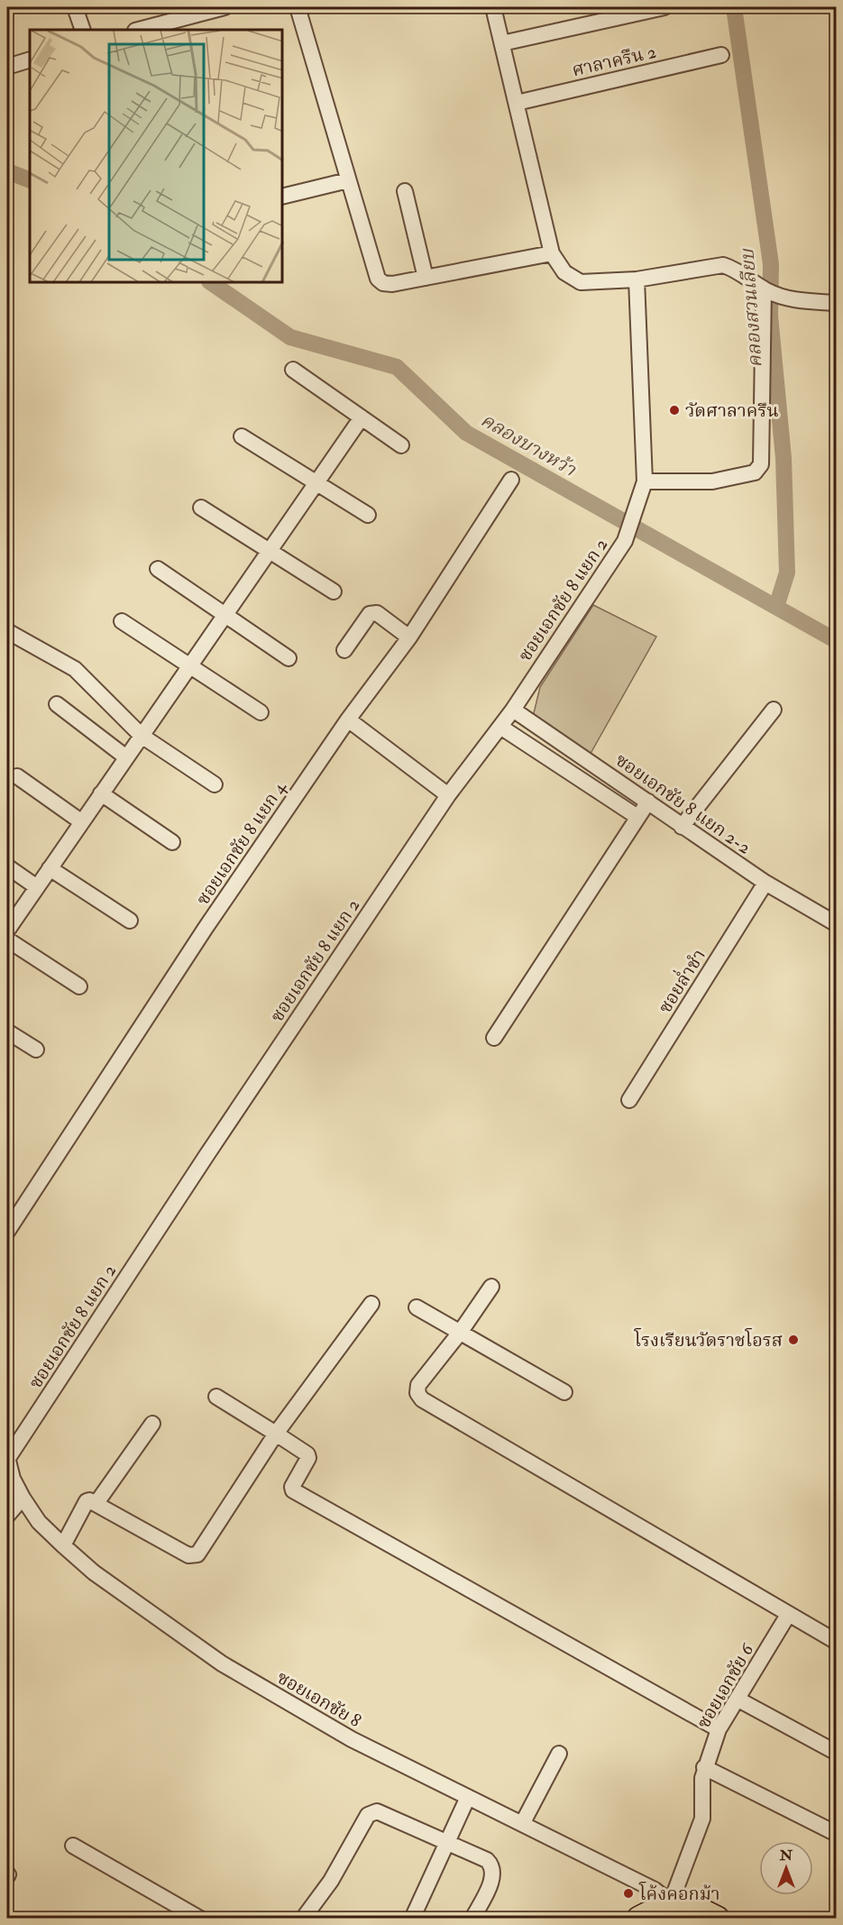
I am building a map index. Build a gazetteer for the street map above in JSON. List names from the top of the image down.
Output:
{
  "streets": {
    "street": [
      "ศาลาครืน 2",
      "ซอยเอกชัย 8 แยก 2",
      "ซอยเอกชัย 8 แยก 2-2",
      "ซอยเอกชัย 8 แยก 4",
      "ซอยล่ำชำ",
      "ซอยเอกชัย 6",
      "ซอยเอกชัย 8"
    ]
  },
  "crossings": [
    ["ซอยเอกชัย 8 แยก 2", "ซอยเอกชัย 8 แยก 2-2"],
    ["ซอยเอกชัย 8 แยก 2", "ซอยเอกชัย 8"],
    ["ซอยเอกชัย 8 แยก 2-2", "ซอยล่ำชำ"],
    ["ซอยเอกชัย 6", "ซอยเอกชัย 8"]
  ],
  "water": ["คลองสวนเลียบ", "คลองบางหว้า"],
  "places": ["วัดศาลาครืน", "โรงเรียนวัดราชโอรส", "โค้งคอกม้า"],
  "north": "top"
}
